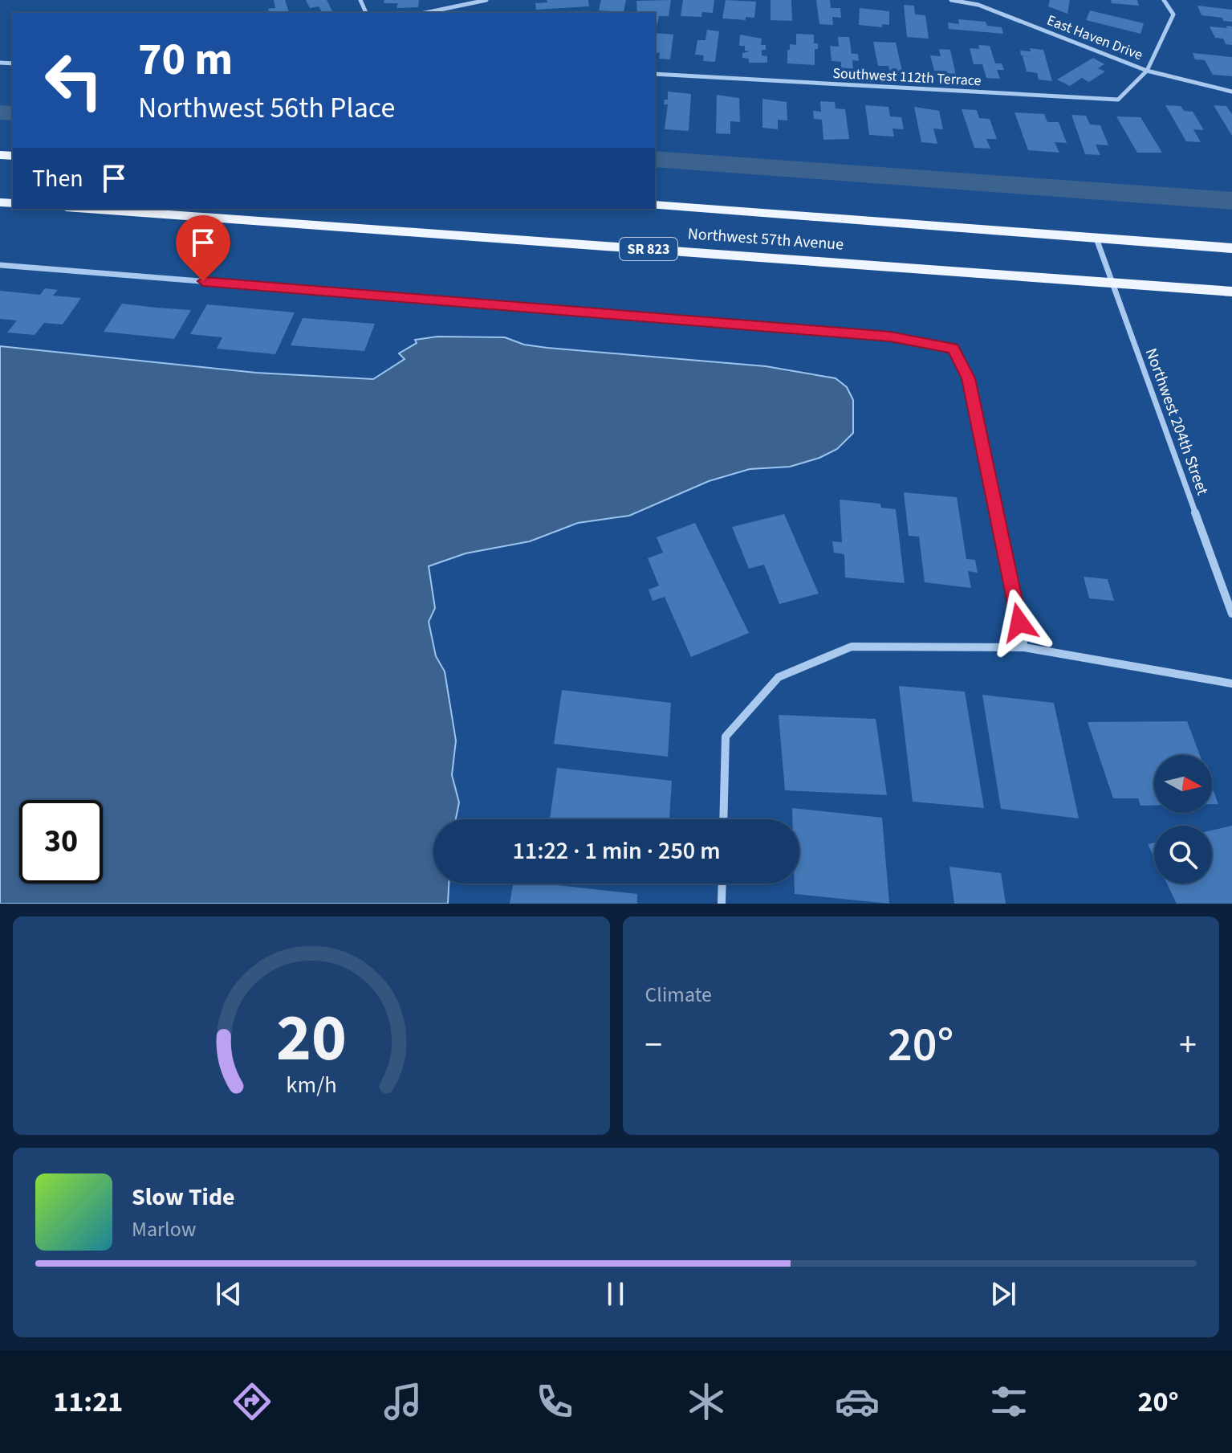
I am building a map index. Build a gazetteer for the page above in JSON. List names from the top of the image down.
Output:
{
  "streets": {
    "main road": ["Northwest 57th Avenue", "SR 823"],
    "street": ["East Haven Drive", "Southwest 112th Terrace", "Northwest 204th Street"]
  },
  "crossings": [
    ["East Haven Drive", "Southwest 112th Terrace"],
    ["Northwest 57th Avenue", "Northwest 204th Street"]
  ],
  "north": "right",
  "page": {
    "turn": ["70 m", "Northwest 56th Place"],
    "then": "Then",
    "limit": "30",
    "trip": "11:22 · 1 min · 250 m",
    "tile": "Climate",
    "heat": ["−", "20°", "+"],
    "song": ["Slow Tide", "Marlow"],
    "tabs": ["11:21", "20°"],
    "gauge": ["20", "km/h"]
  }
}
